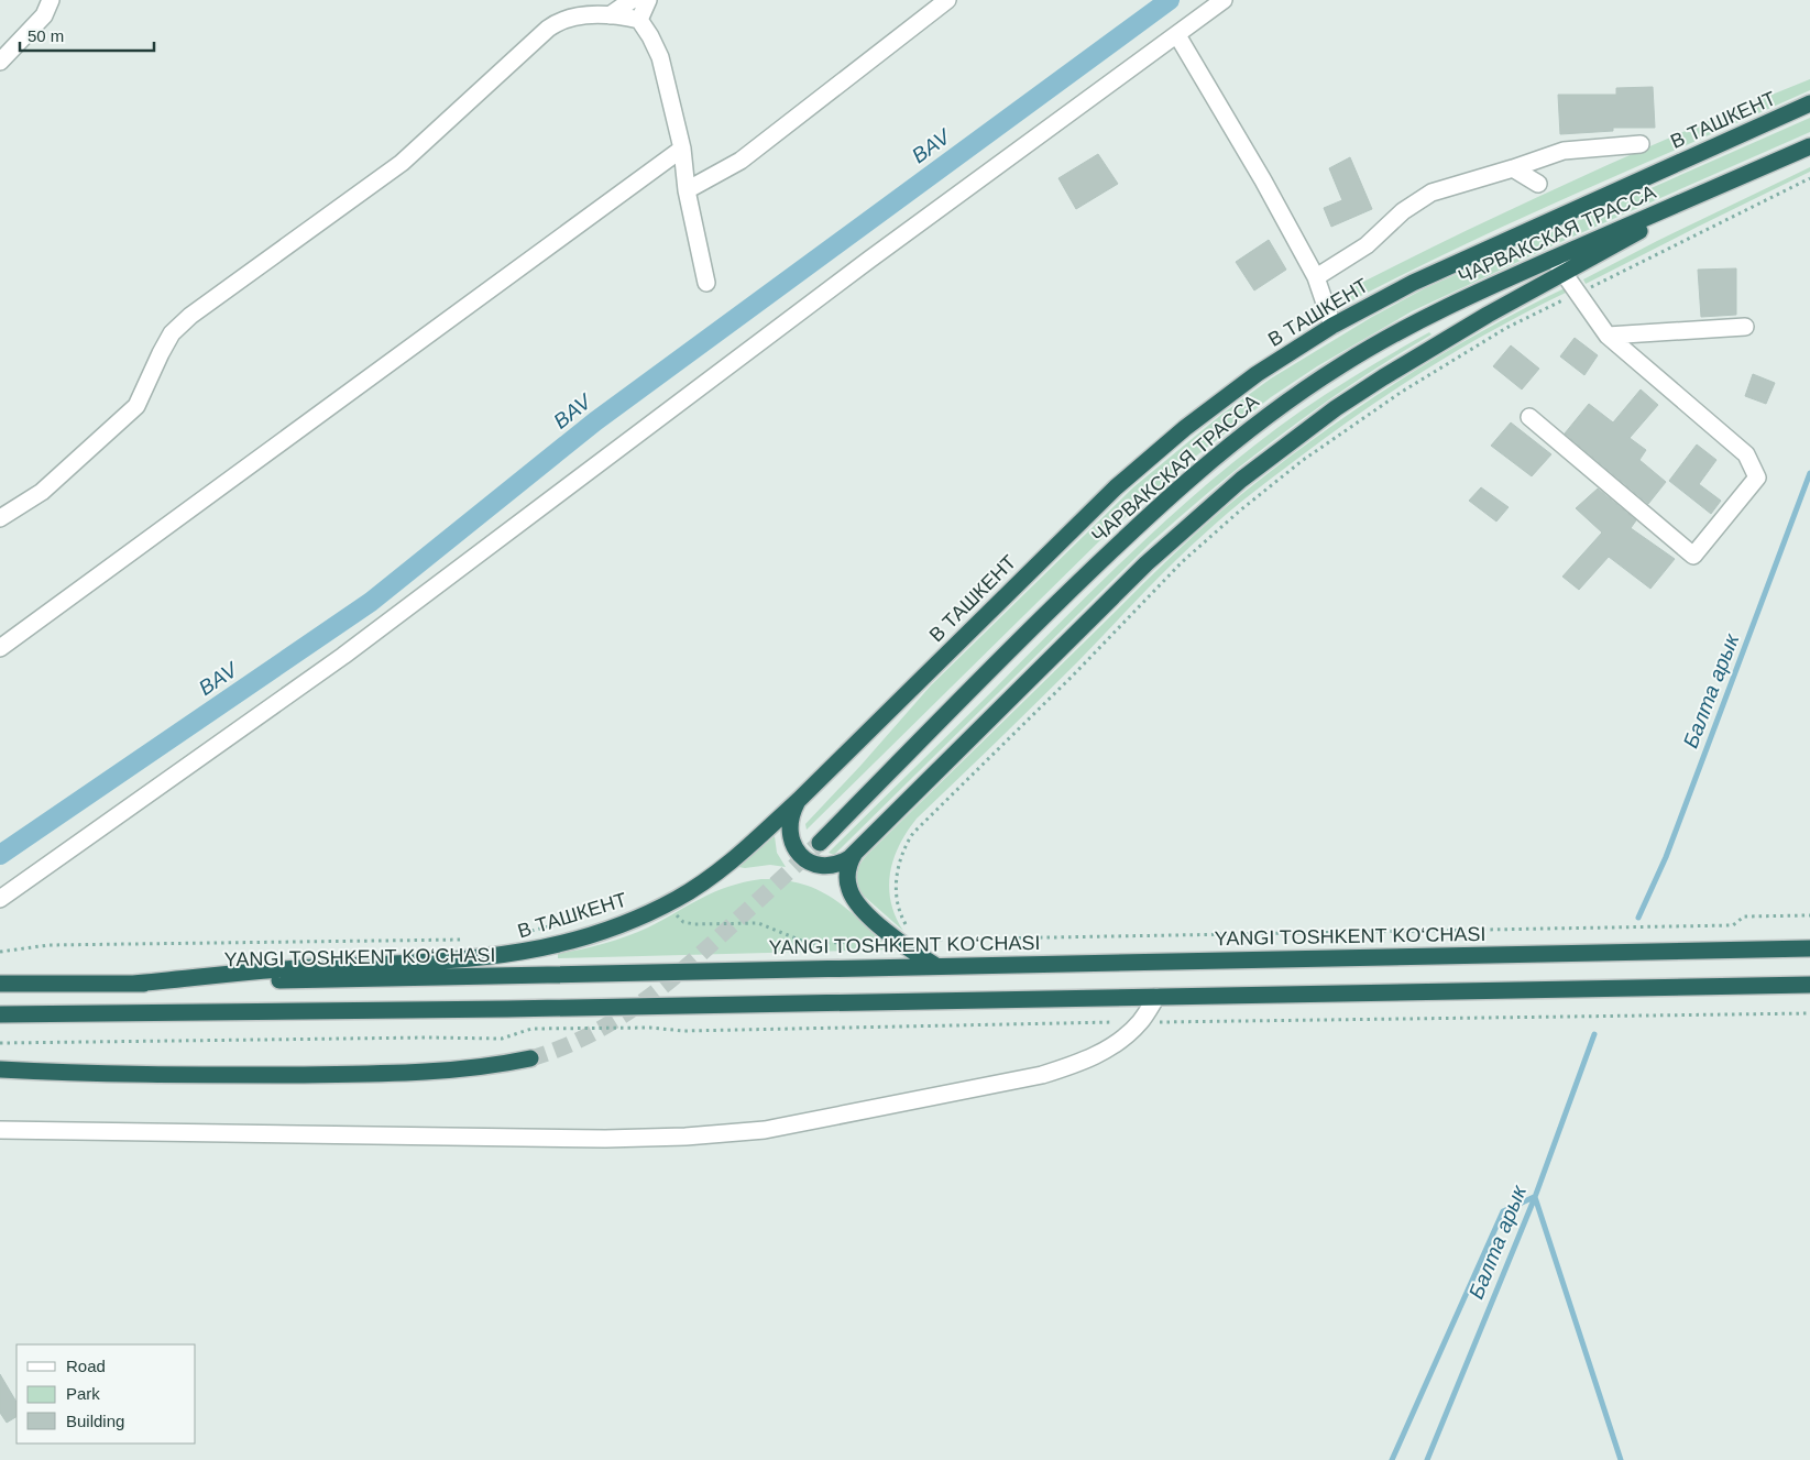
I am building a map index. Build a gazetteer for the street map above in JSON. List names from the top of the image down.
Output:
{
  "streets": {
    "highway": ["В ТАШКЕНТ", "ЧАРВАКСКАЯ ТРАССА", "YANGI TOSHKENT KO‘CHASI"]
  },
  "crossings": [
    ["В ТАШКЕНТ", "YANGI TOSHKENT KO‘CHASI"]
  ],
  "water": ["BAV", "Балта арык"],
  "legend": ["Road", "Park", "Building"],
  "scale_bar": "50 m"
}
